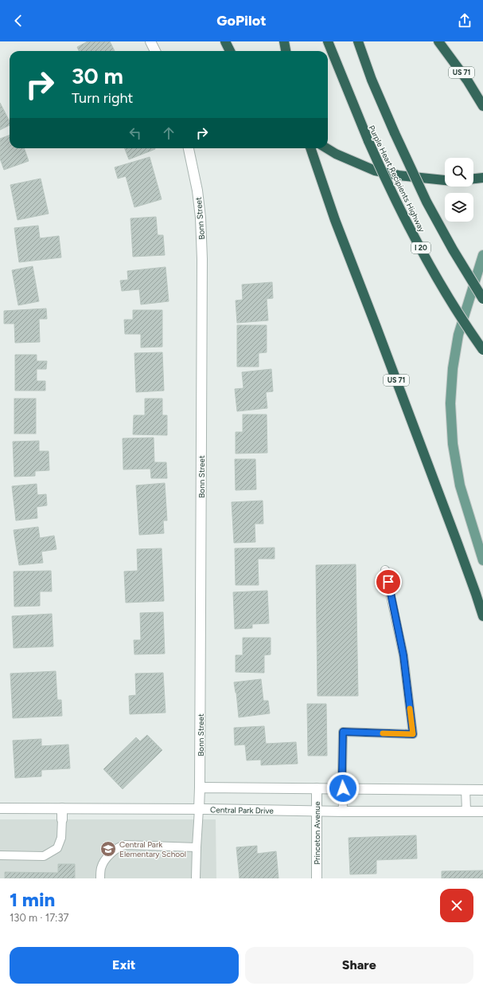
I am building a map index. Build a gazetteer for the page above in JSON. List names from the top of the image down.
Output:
{
  "streets": {
    "highway": ["US 71", "Purple Heart Recipients Highway", "I 20"],
    "street": ["Bonn Street", "Central Park Drive", "Princeton Avenue"]
  },
  "crossings": [
    ["Bonn Street", "Central Park Drive"],
    ["Central Park Drive", "Princeton Avenue"]
  ],
  "places": {
    "school or university": ["Central Park Elementary School"]
  },
  "page": {
    "header": "GoPilot",
    "turn": ["30 m", "Turn right"],
    "heading": ["1 min", "130 m · 17:37"],
    "buttons": ["Exit", "Share"]
  }
}
